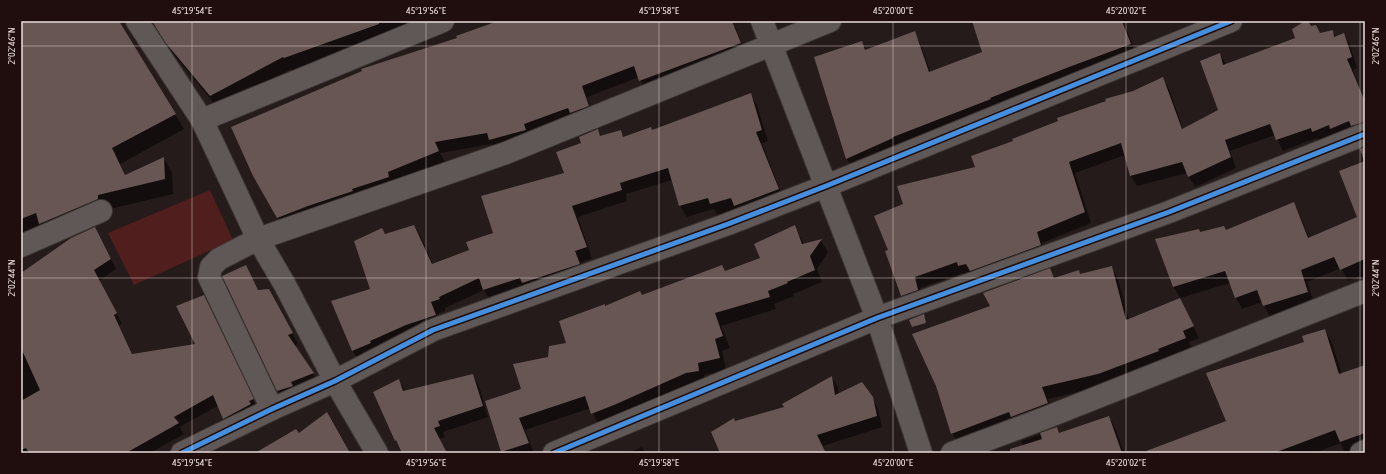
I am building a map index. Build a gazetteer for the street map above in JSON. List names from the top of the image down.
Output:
{
  "coordinates": [
    "45°19'54\"E",
    "45°19'56\"E",
    "45°19'58\"E",
    "45°20'00\"E",
    "45°20'02\"E",
    "2°02'46\"N",
    "2°02'44\"N"
  ]
}
